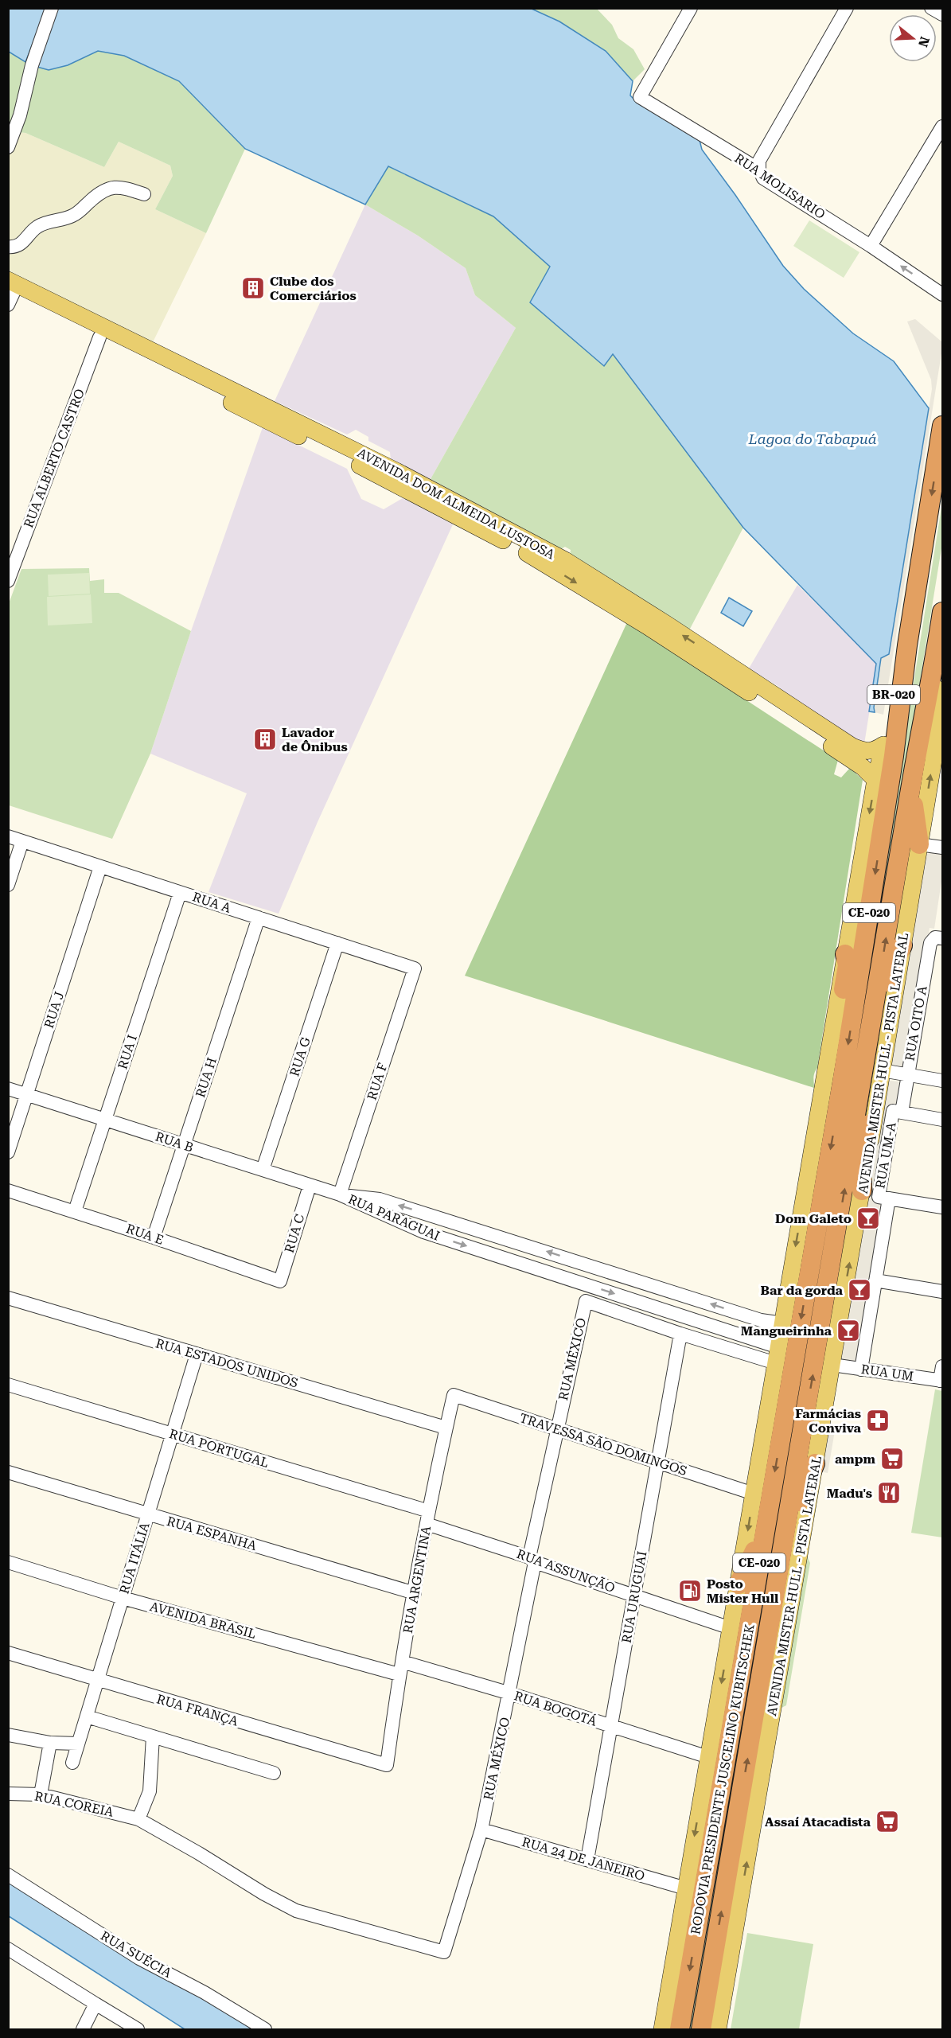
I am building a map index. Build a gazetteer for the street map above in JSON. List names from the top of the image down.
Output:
{
  "streets": {
    "highway": ["BR-020", "CE-020", "RODOVIA PRESIDENTE JUSCELINO KUBITSCHEK"],
    "main road": ["AVENIDA DOM ALMEIDA LUSTOSA", "AVENIDA MISTER HULL - PISTA LATERAL"],
    "street": [
      "RUA MOLISARIO",
      "RUA ALBERTO CASTRO",
      "RUA A",
      "RUA J",
      "RUA OITO A",
      "RUA I",
      "RUA G",
      "RUA H",
      "RUA F",
      "RUA B",
      "RUA UM-A",
      "RUA PARAGUAI",
      "RUA C",
      "RUA E",
      "RUA MÉXICO",
      "RUA ESTADOS UNIDOS",
      "RUA UM",
      "TRAVESSA SÃO DOMINGOS",
      "RUA PORTUGAL",
      "RUA ESPANHA",
      "RUA ITÁLIA",
      "RUA ASSUNÇÃO",
      "RUA ARGENTINA",
      "RUA URUGUAI",
      "AVENIDA BRASIL",
      "RUA BOGOTÁ",
      "RUA FRANÇA",
      "RUA COREIA",
      "RUA 24 DE JANEIRO",
      "RUA SUÉCIA"
    ]
  },
  "crossings": [
    ["RUA ALBERTO CASTRO", "AVENIDA DOM ALMEIDA LUSTOSA"],
    ["AVENIDA DOM ALMEIDA LUSTOSA", "BR-020"],
    ["BR-020", "RUA PARAGUAI"],
    ["BR-020", "TRAVESSA SÃO DOMINGOS"],
    ["BR-020", "RUA ASSUNÇÃO"],
    ["BR-020", "RUA BOGOTÁ"],
    ["BR-020", "RODOVIA PRESIDENTE JUSCELINO KUBITSCHEK"],
    ["BR-020", "RUA 24 DE JANEIRO"],
    ["RUA A", "RUA J"],
    ["RUA A", "RUA I"],
    ["RUA A", "RUA G"],
    ["RUA A", "RUA H"],
    ["RUA A", "RUA F"],
    ["RUA J", "RUA B"],
    ["RUA OITO A", "RUA UM-A"],
    ["RUA I", "RUA B"],
    ["RUA I", "RUA E"],
    ["RUA G", "RUA B"],
    ["AVENIDA MISTER HULL - PISTA LATERAL", "RUA UM"],
    ["AVENIDA MISTER HULL - PISTA LATERAL", "RODOVIA PRESIDENTE JUSCELINO KUBITSCHEK"],
    ["RUA H", "RUA B"],
    ["RUA H", "RUA E"],
    ["RUA F", "RUA B"],
    ["RUA F", "RUA PARAGUAI"],
    ["RUA B", "RUA PARAGUAI"],
    ["RUA B", "RUA C"],
    ["RUA UM-A", "RUA UM"],
    ["RUA C", "RUA E"],
    ["RUA MÉXICO", "TRAVESSA SÃO DOMINGOS"],
    ["RUA MÉXICO", "RUA ASSUNÇÃO"],
    ["RUA MÉXICO", "RUA URUGUAI"],
    ["RUA MÉXICO", "RUA BOGOTÁ"],
    ["RUA MÉXICO", "RUA COREIA"],
    ["RUA MÉXICO", "RUA 24 DE JANEIRO"],
    ["RUA ESTADOS UNIDOS", "RUA ITÁLIA"],
    ["RUA ESTADOS UNIDOS", "RUA ARGENTINA"],
    ["TRAVESSA SÃO DOMINGOS", "RUA ARGENTINA"],
    ["TRAVESSA SÃO DOMINGOS", "RUA URUGUAI"],
    ["RUA PORTUGAL", "RUA ITÁLIA"],
    ["RUA PORTUGAL", "RUA ASSUNÇÃO"],
    ["RUA PORTUGAL", "RUA ARGENTINA"],
    ["RUA ESPANHA", "RUA ITÁLIA"],
    ["RUA ESPANHA", "RUA ARGENTINA"],
    ["RUA ITÁLIA", "AVENIDA BRASIL"],
    ["RUA ITÁLIA", "RUA FRANÇA"],
    ["RUA ASSUNÇÃO", "RUA ARGENTINA"],
    ["RUA ASSUNÇÃO", "RUA URUGUAI"],
    ["RUA ARGENTINA", "AVENIDA BRASIL"],
    ["RUA ARGENTINA", "RUA BOGOTÁ"],
    ["RUA ARGENTINA", "RUA FRANÇA"],
    ["RUA URUGUAI", "RUA BOGOTÁ"],
    ["RUA URUGUAI", "RUA 24 DE JANEIRO"],
    ["AVENIDA BRASIL", "RUA BOGOTÁ"]
  ],
  "water": ["Lagoa do Tabapuá"],
  "places": {
    "building": ["Clube dos Comerciários", "Lavador de Ônibus"],
    "bar": ["Dom Galeto", "Bar da gorda", "Mangueirinha"],
    "pharmacy": ["Farmácias Conviva"],
    "supermarket": ["ampm", "Assaí Atacadista"],
    "restaurant": ["Madu's"],
    "fuel station": ["Posto Mister Hull"]
  },
  "north": "right"
}
